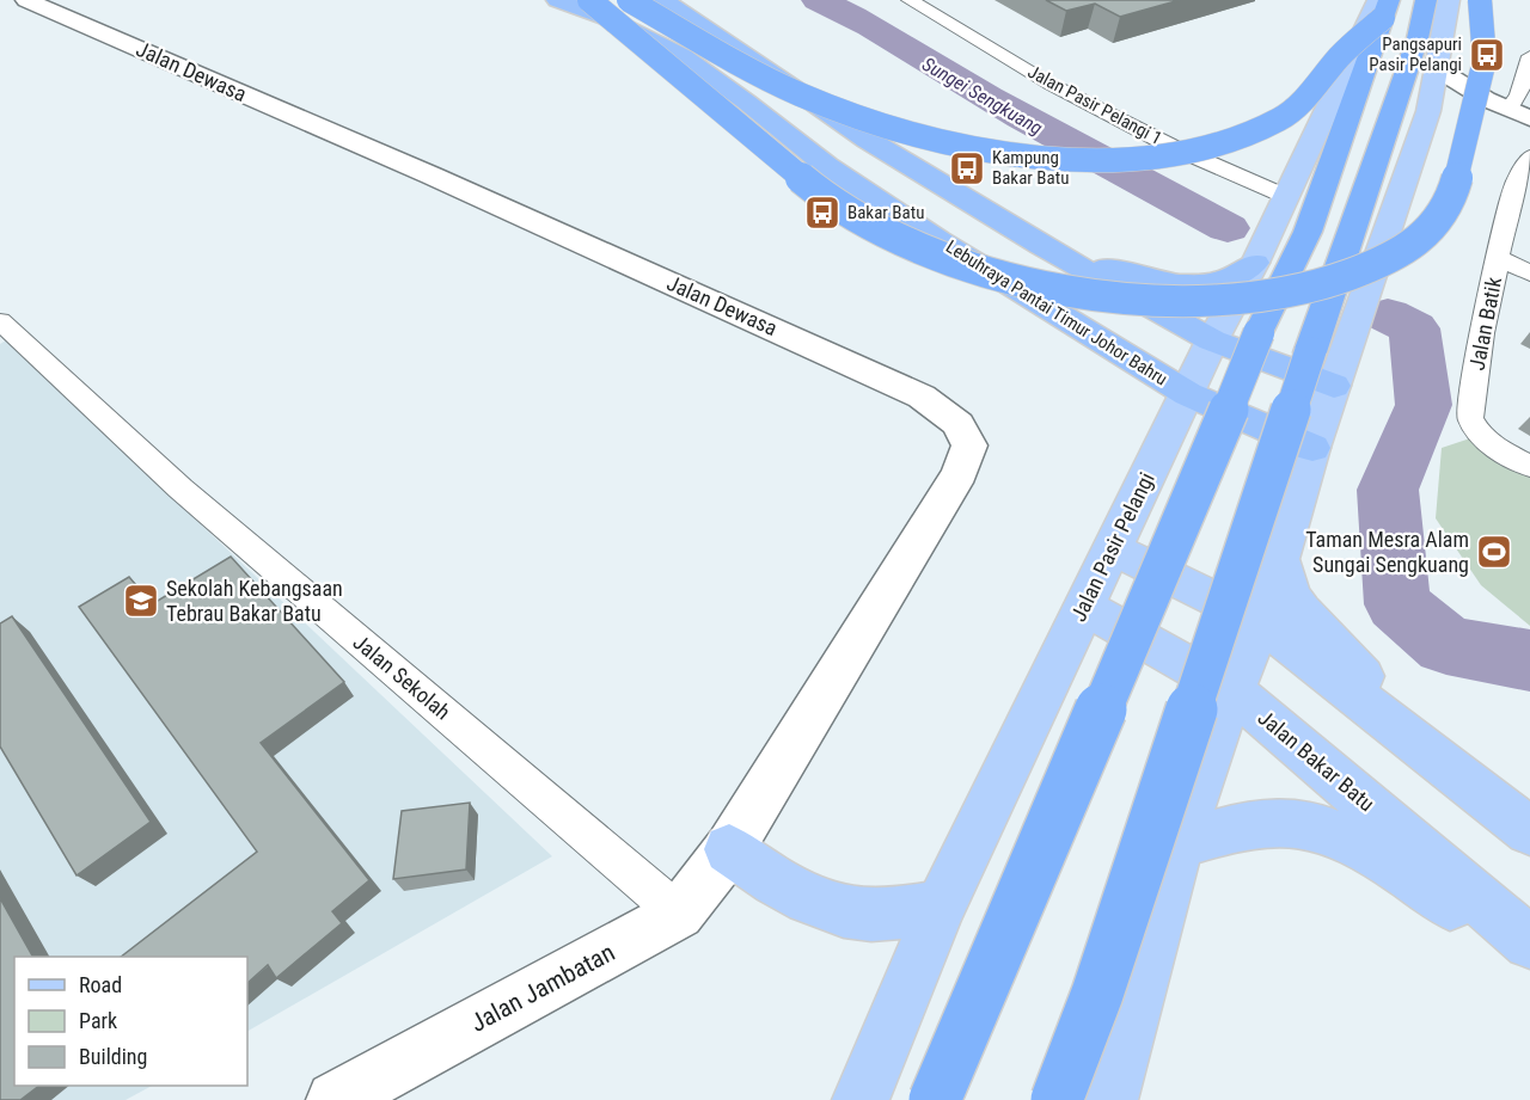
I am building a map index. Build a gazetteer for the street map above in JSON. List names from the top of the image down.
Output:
{
  "streets": {
    "highway": ["Lebuhraya Pantai Timur Johor Bahru"],
    "main road": ["Jalan Pasir Pelangi", "Jalan Bakar Batu"],
    "street": [
      "Jalan Dewasa",
      "Jalan Pasir Pelangi 1",
      "Jalan Batik",
      "Jalan Sekolah",
      "Jalan Jambatan"
    ]
  },
  "crossings": [
    ["Jalan Dewasa", "Jalan Jambatan"],
    ["Jalan Pasir Pelangi 1", "Jalan Pasir Pelangi"],
    ["Lebuhraya Pantai Timur Johor Bahru", "Jalan Pasir Pelangi"],
    ["Jalan Pasir Pelangi", "Jalan Bakar Batu"],
    ["Jalan Sekolah", "Jalan Jambatan"]
  ],
  "water": ["Sungei Sengkuang"],
  "places": {
    "bus stop": ["Pangsapuri Pasir Pelangi", "Kampung Bakar Batu", "Bakar Batu"],
    "sports": ["Taman Mesra Alam Sungai Sengkuang"],
    "school or university": ["Sekolah Kebangsaan Tebrau Bakar Batu"]
  },
  "legend": ["Road", "Park", "Building"]
}
